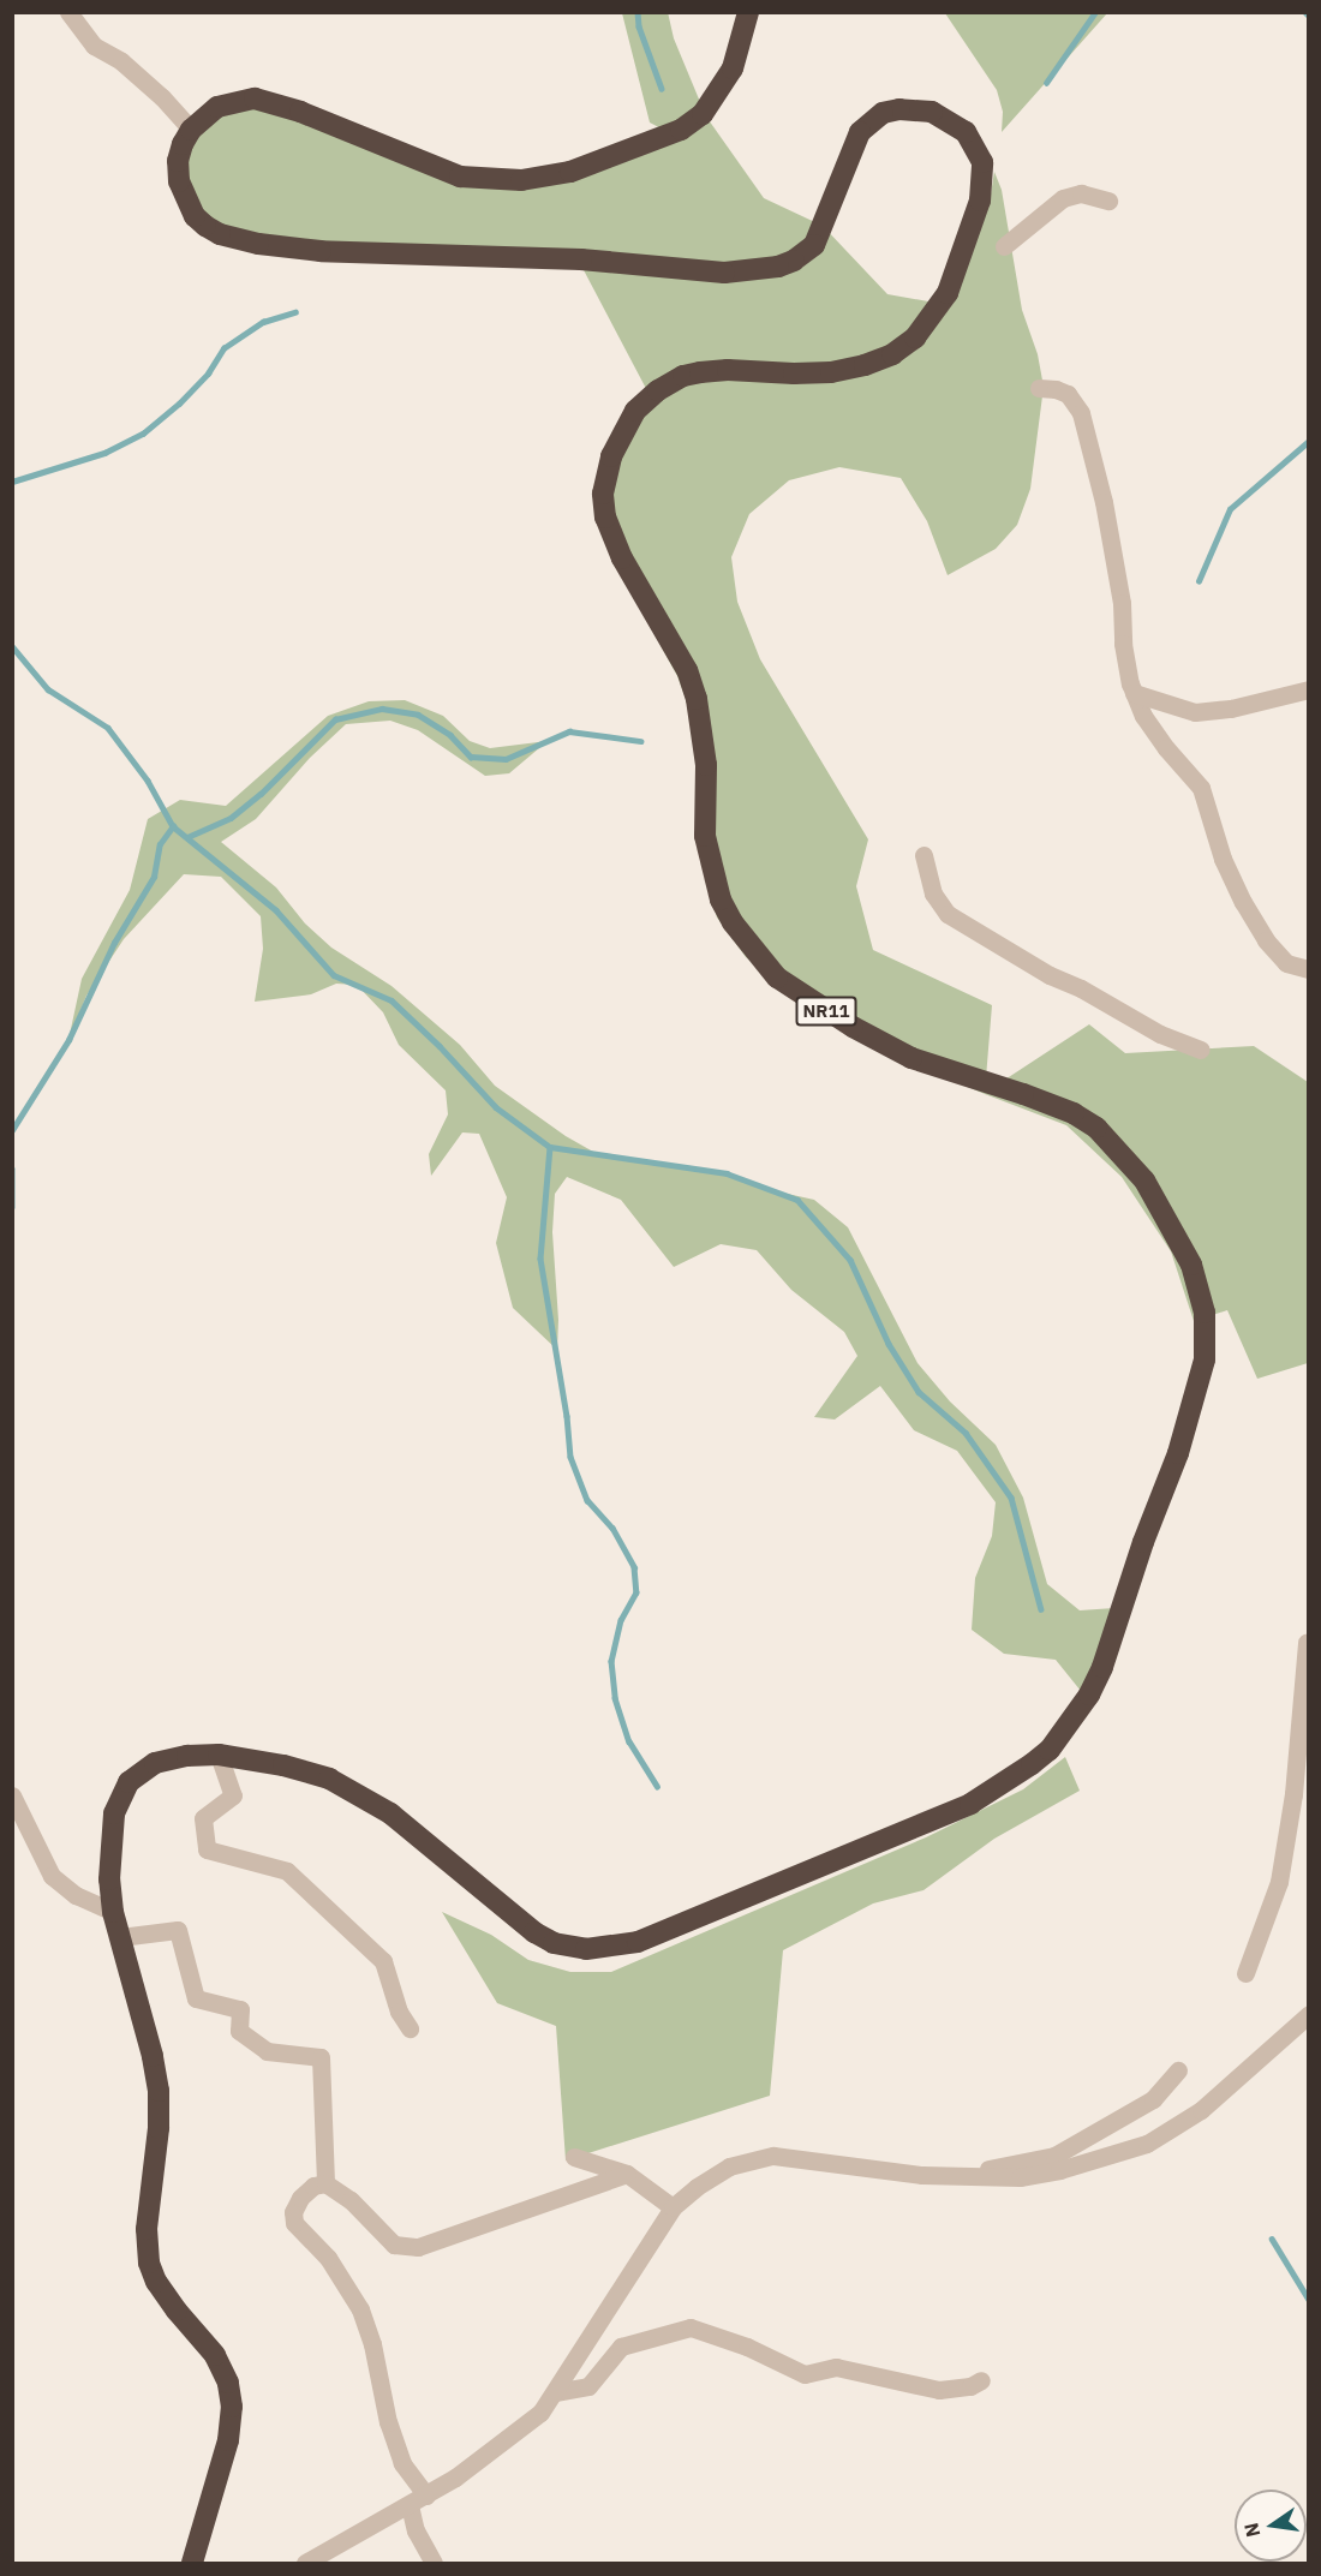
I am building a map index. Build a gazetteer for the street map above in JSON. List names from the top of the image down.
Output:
{
  "streets": {
    "highway": ["NR11"]
  },
  "north": "left"
}
